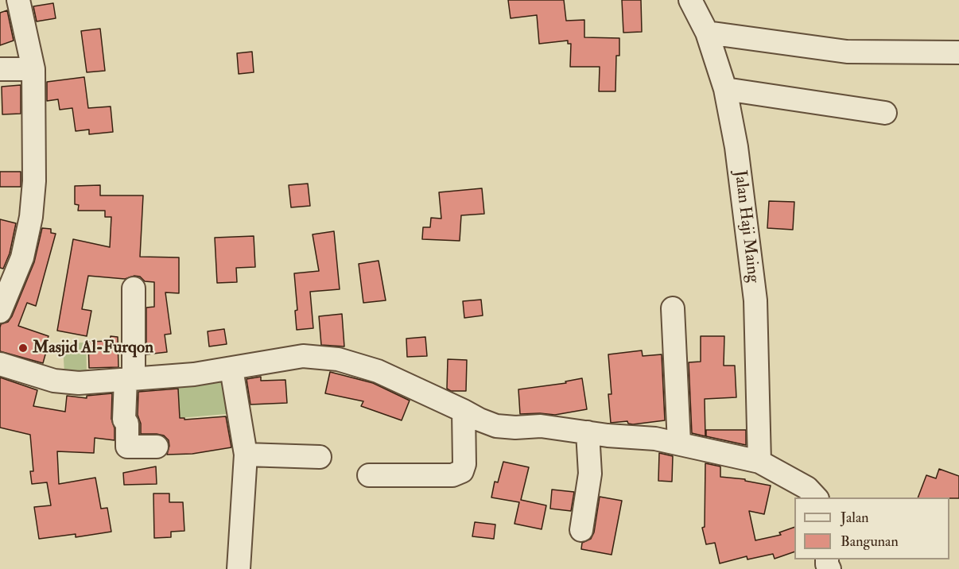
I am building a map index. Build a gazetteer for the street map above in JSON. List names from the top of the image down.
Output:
{
  "streets": {
    "street": ["Jalan Haji Maing"]
  },
  "places": ["Masjid Al-Furqon"],
  "legend": ["Jalan", "Bangunan"]
}
